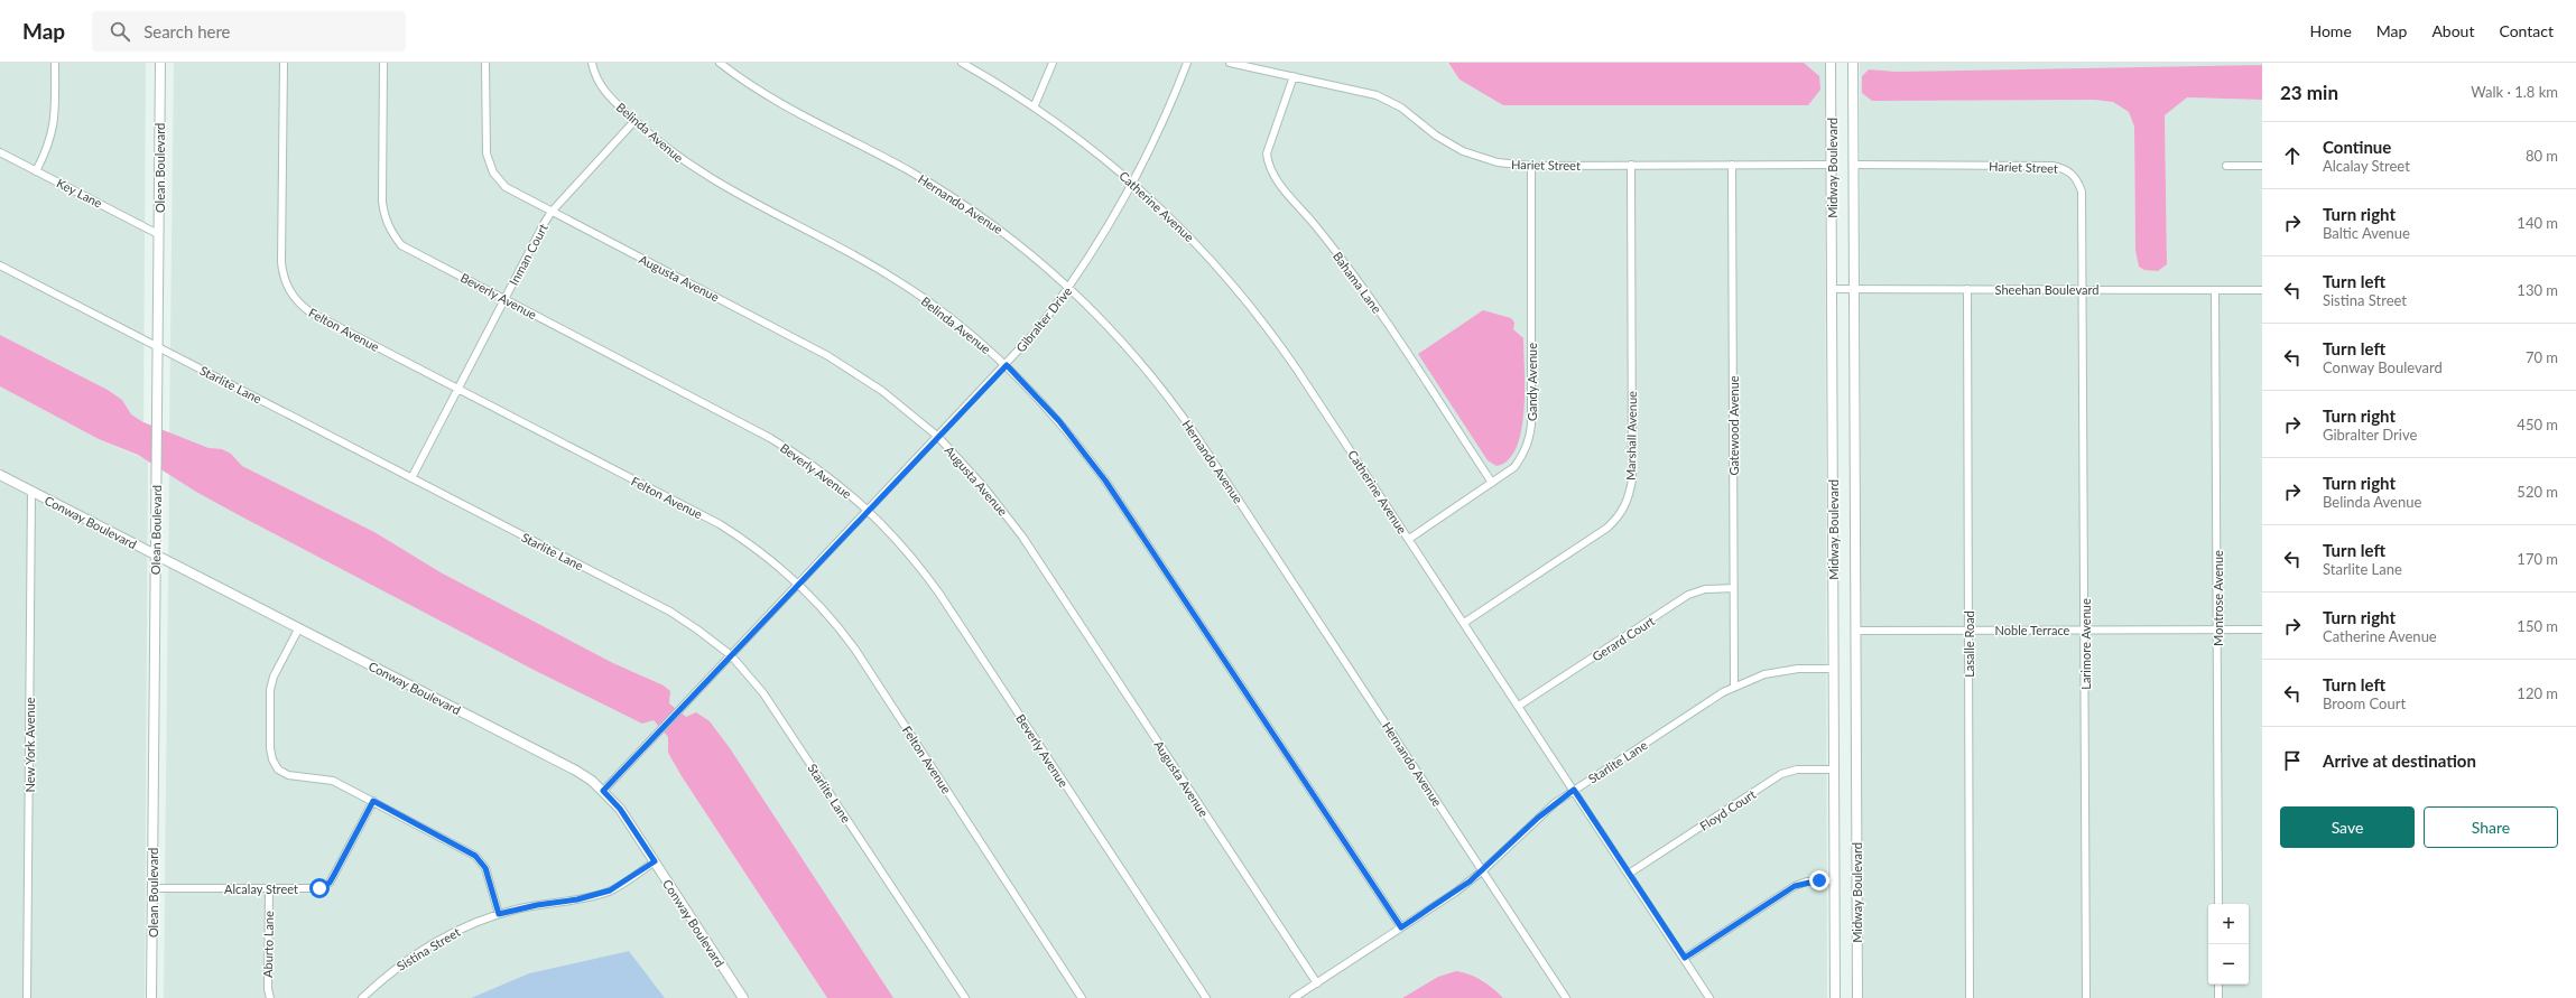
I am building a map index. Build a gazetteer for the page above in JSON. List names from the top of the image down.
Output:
{
  "streets": {
    "street": [
      "Belinda Avenue",
      "Hariet Street",
      "Olean Boulevard",
      "Midway Boulevard",
      "Key Lane",
      "Hernando Avenue",
      "Catherine Avenue",
      "Inman Court",
      "Augusta Avenue",
      "Bahama Lane",
      "Sheehan Boulevard",
      "Beverly Avenue",
      "Gibralter Drive",
      "Felton Avenue",
      "Gandy Avenue",
      "Starlite Lane",
      "Gatewood Avenue",
      "Marshall Avenue",
      "Conway Boulevard",
      "Montrose Avenue",
      "Noble Terrace",
      "Gerard Court",
      "Lasalle Road",
      "Larimore Avenue",
      "New York Avenue",
      "Floyd Court",
      "Alcalay Street",
      "Aburto Lane",
      "Sistina Street"
    ]
  },
  "crossings": [
    ["Belinda Avenue", "Inman Court"],
    ["Belinda Avenue", "Gibralter Drive"],
    ["Belinda Avenue", "Starlite Lane"],
    ["Hariet Street", "Midway Boulevard"],
    ["Hariet Street", "Bahama Lane"],
    ["Hariet Street", "Sheehan Boulevard"],
    ["Hariet Street", "Gandy Avenue"],
    ["Hariet Street", "Gatewood Avenue"],
    ["Hariet Street", "Marshall Avenue"],
    ["Hariet Street", "Larimore Avenue"],
    ["Olean Boulevard", "Key Lane"],
    ["Olean Boulevard", "Starlite Lane"],
    ["Olean Boulevard", "Conway Boulevard"],
    ["Olean Boulevard", "Alcalay Street"],
    ["Midway Boulevard", "Sheehan Boulevard"],
    ["Midway Boulevard", "Starlite Lane"],
    ["Midway Boulevard", "Noble Terrace"],
    ["Midway Boulevard", "Floyd Court"],
    ["Hernando Avenue", "Gibralter Drive"],
    ["Hernando Avenue", "Starlite Lane"],
    ["Catherine Avenue", "Gibralter Drive"],
    ["Catherine Avenue", "Gandy Avenue"],
    ["Catherine Avenue", "Starlite Lane"],
    ["Catherine Avenue", "Marshall Avenue"],
    ["Catherine Avenue", "Gerard Court"],
    ["Catherine Avenue", "Floyd Court"],
    ["Inman Court", "Augusta Avenue"],
    ["Inman Court", "Beverly Avenue"],
    ["Inman Court", "Felton Avenue"],
    ["Inman Court", "Starlite Lane"],
    ["Augusta Avenue", "Gibralter Drive"],
    ["Augusta Avenue", "Starlite Lane"],
    ["Bahama Lane", "Gandy Avenue"],
    ["Sheehan Boulevard", "Montrose Avenue"],
    ["Sheehan Boulevard", "Lasalle Road"],
    ["Sheehan Boulevard", "Larimore Avenue"],
    ["Beverly Avenue", "Gibralter Drive"],
    ["Gibralter Drive", "Felton Avenue"],
    ["Gibralter Drive", "Starlite Lane"],
    ["Gibralter Drive", "Conway Boulevard"],
    ["Starlite Lane", "Gatewood Avenue"],
    ["Gatewood Avenue", "Gerard Court"],
    ["Conway Boulevard", "New York Avenue"],
    ["Conway Boulevard", "Sistina Street"],
    ["Montrose Avenue", "Noble Terrace"],
    ["Noble Terrace", "Lasalle Road"],
    ["Noble Terrace", "Larimore Avenue"],
    ["Alcalay Street", "Aburto Lane"]
  ],
  "page": {
    "header": "Map",
    "search": "Search here",
    "nav": [
      "Home",
      "Map",
      "About",
      "Contact"
    ],
    "heading": ["23 min", "Walk · 1.8 km"],
    "list": [
      ["Continue", "Alcalay Street", "80 m"],
      ["Turn right", "Baltic Avenue", "140 m"],
      ["Turn left", "Sistina Street", "130 m"],
      ["Turn left", "Conway Boulevard", "70 m"],
      ["Turn right", "Gibralter Drive", "450 m"],
      ["Turn right", "Belinda Avenue", "520 m"],
      ["Turn left", "Starlite Lane", "170 m"],
      ["Turn right", "Catherine Avenue", "150 m"],
      ["Turn left", "Broom Court", "120 m"],
      "Arrive at destination"
    ],
    "buttons": ["Save", "Share"],
    "map_buttons": ["+", "−"]
  }
}
